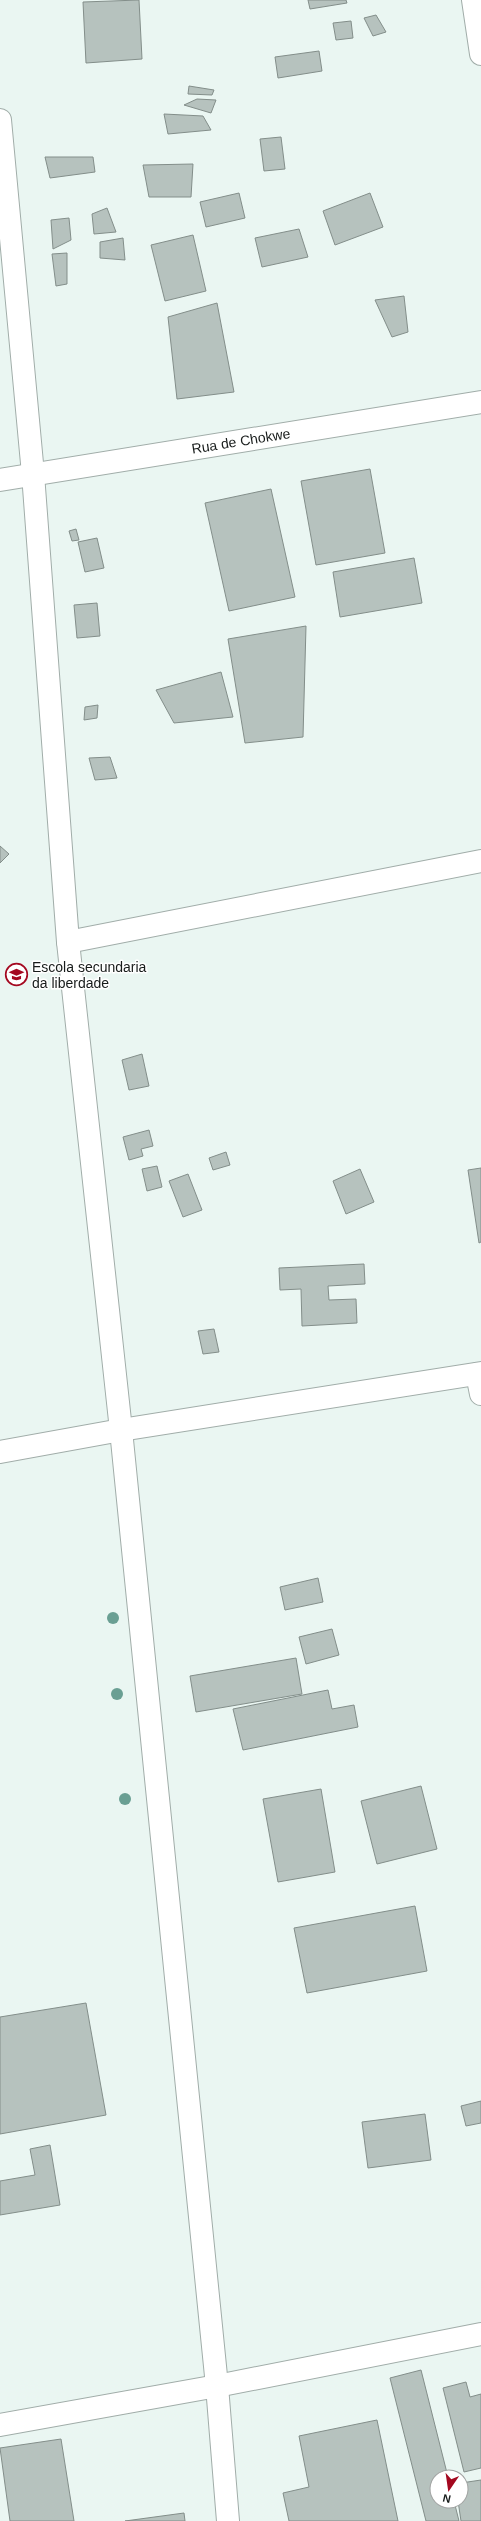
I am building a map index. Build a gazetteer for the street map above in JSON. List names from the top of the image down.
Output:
{
  "streets": {
    "street": ["Rua de Chokwe"]
  },
  "places": {
    "school or university": ["Escola secundaria da liberdade"]
  },
  "north": "bottom"
}
